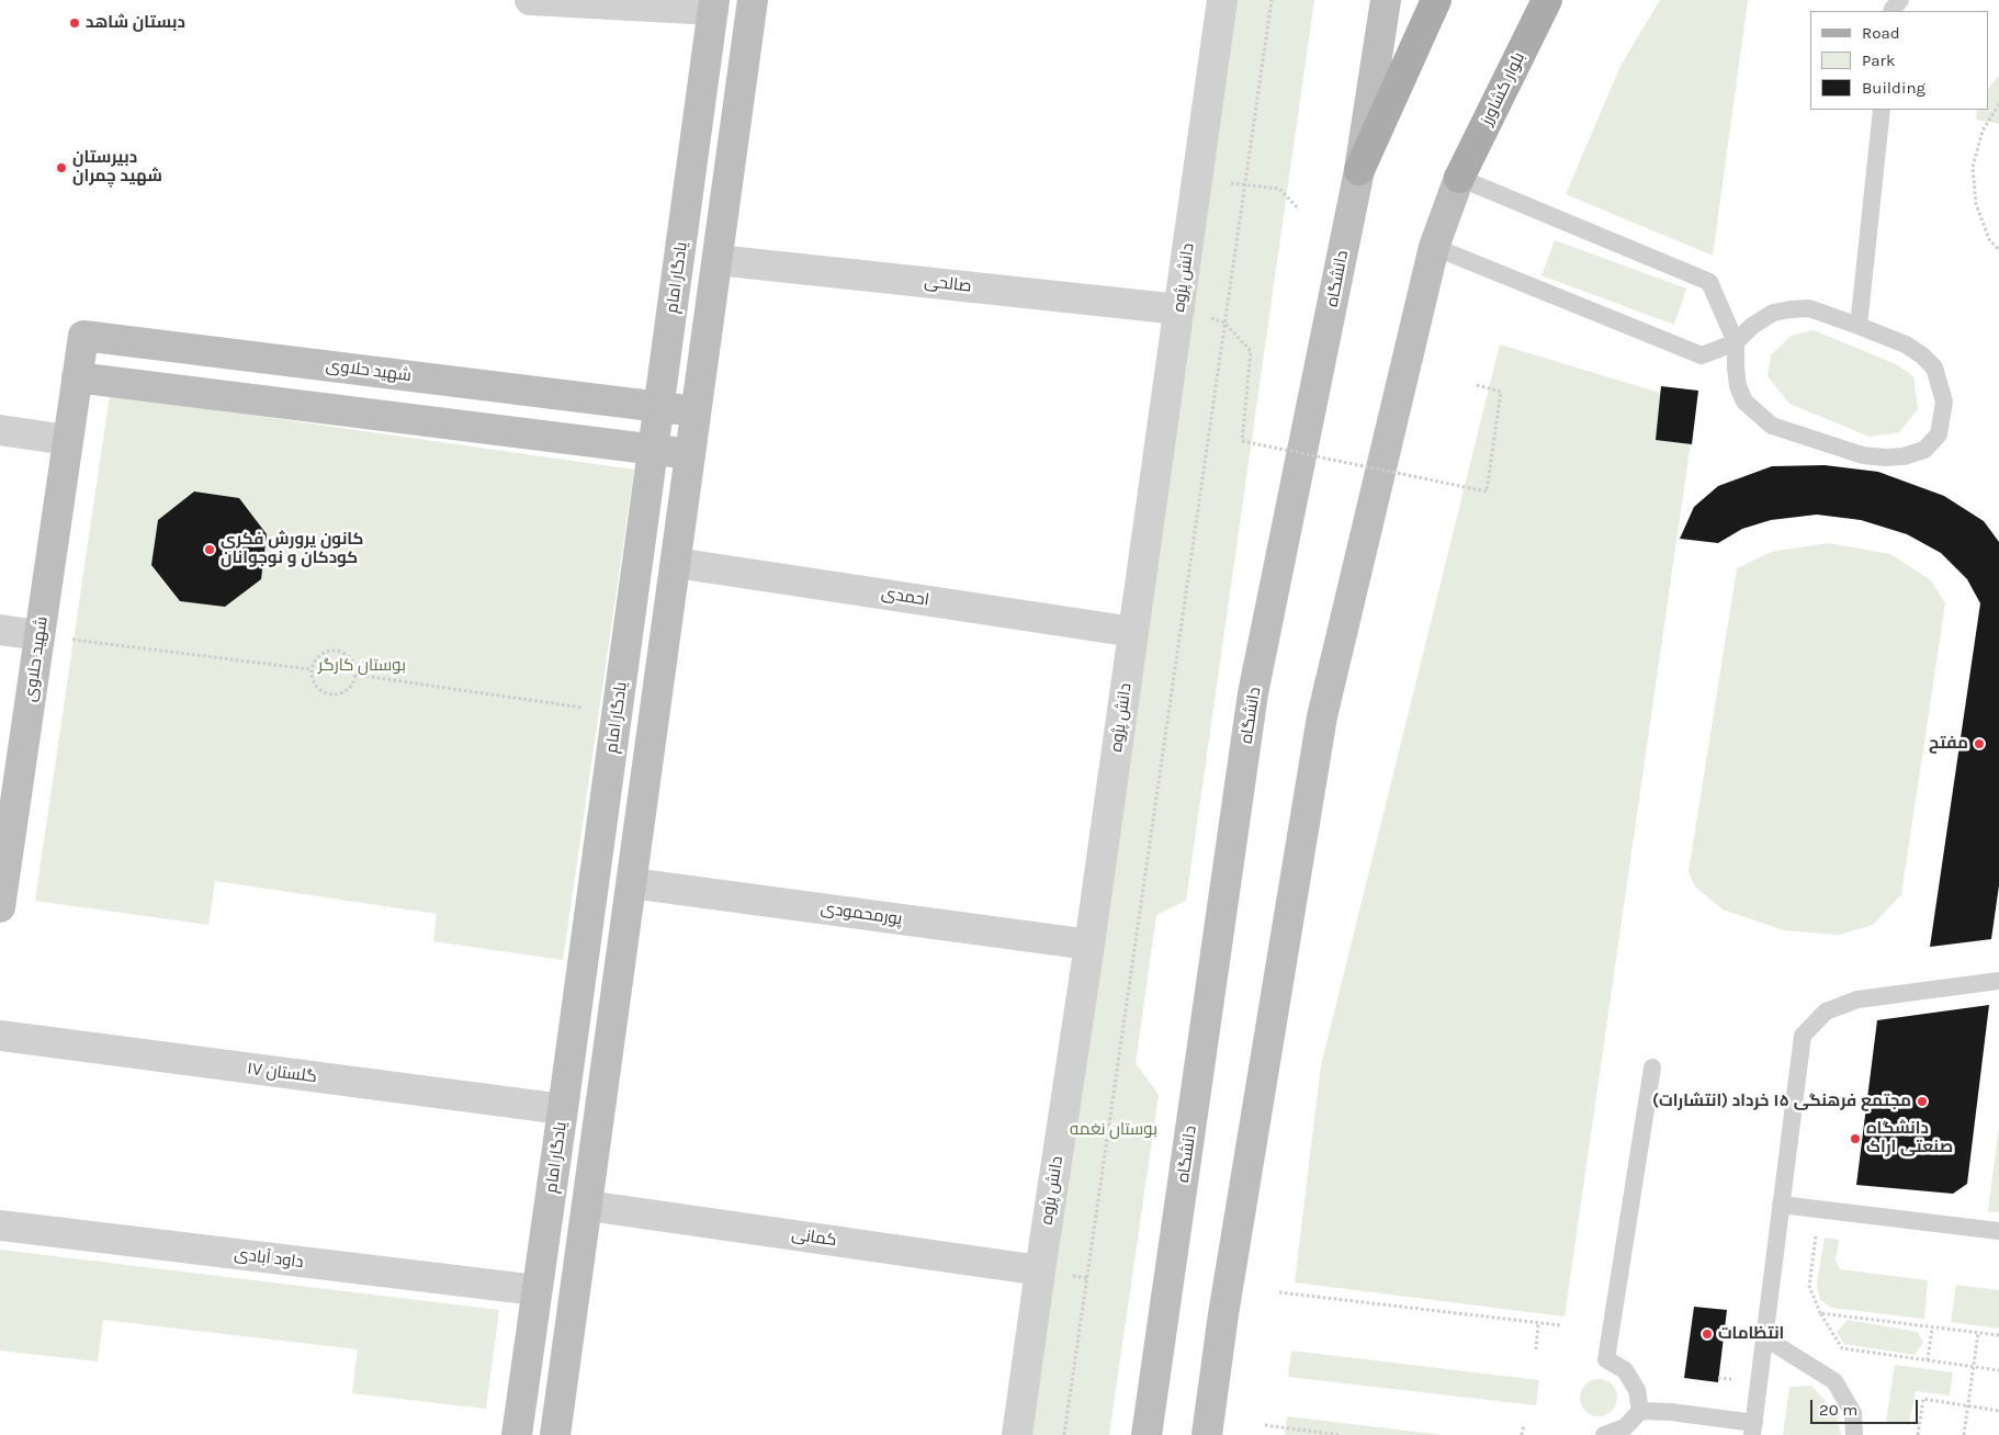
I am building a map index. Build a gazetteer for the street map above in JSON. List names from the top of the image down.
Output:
{
  "streets": {
    "main road": ["بلوار کشاورز"],
    "street": [
      "یادگار امام",
      "دانش پژوه",
      "دانشگاه",
      "صالحی",
      "شهید حلاوی",
      "احمدی",
      "پورمحمودی",
      "گلستان ۱۷",
      "کمانی",
      "داود آبادی"
    ]
  },
  "crossings": [
    ["یادگار امام", "شهید حلاوی"],
    ["یادگار امام", "گلستان ۱۷"],
    ["یادگار امام", "داود آبادی"],
    ["دانش پژوه", "صالحی"],
    ["دانش پژوه", "احمدی"],
    ["دانش پژوه", "پورمحمودی"],
    ["دانش پژوه", "کمانی"]
  ],
  "parks": ["بوستان کارگر", "بوستان نغمه"],
  "places": [
    "دبستان شاهد",
    "دبیرستان شهید چمران",
    "کانون پرورش فکری کودکان و نوجوانان",
    "مفتح",
    "مجتمع فرهنگی ۱۵ خرداد (انتشارات)",
    "دانشگاه صنعتی اراک",
    "انتظامات"
  ],
  "legend": ["Road", "Park", "Building"],
  "scale_bar": "20 m"
}
